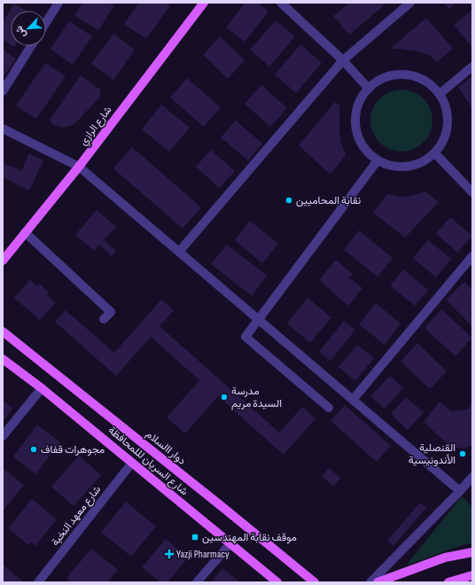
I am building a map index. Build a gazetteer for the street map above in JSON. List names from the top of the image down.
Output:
{
  "streets": {
    "main road": ["شارع الرازي", "دوار االسلام", "شارع السريان لللمحافظة"],
    "street": ["شارع معهد النخبة"]
  },
  "crossings": [
    ["شارع السريان لللمحافظة", "شارع معهد النخبة"]
  ],
  "places": {
    "other": [
      "نقابة المحاميين",
      "مدرسة السيدة مريم",
      "مجوهرات قفاف",
      "القنصلية الأندونيسية"
    ],
    "transit": ["موقف نقابة المهندسين"],
    "health": ["Yazji Pharmacy"]
  },
  "north": "bottom left"
}
